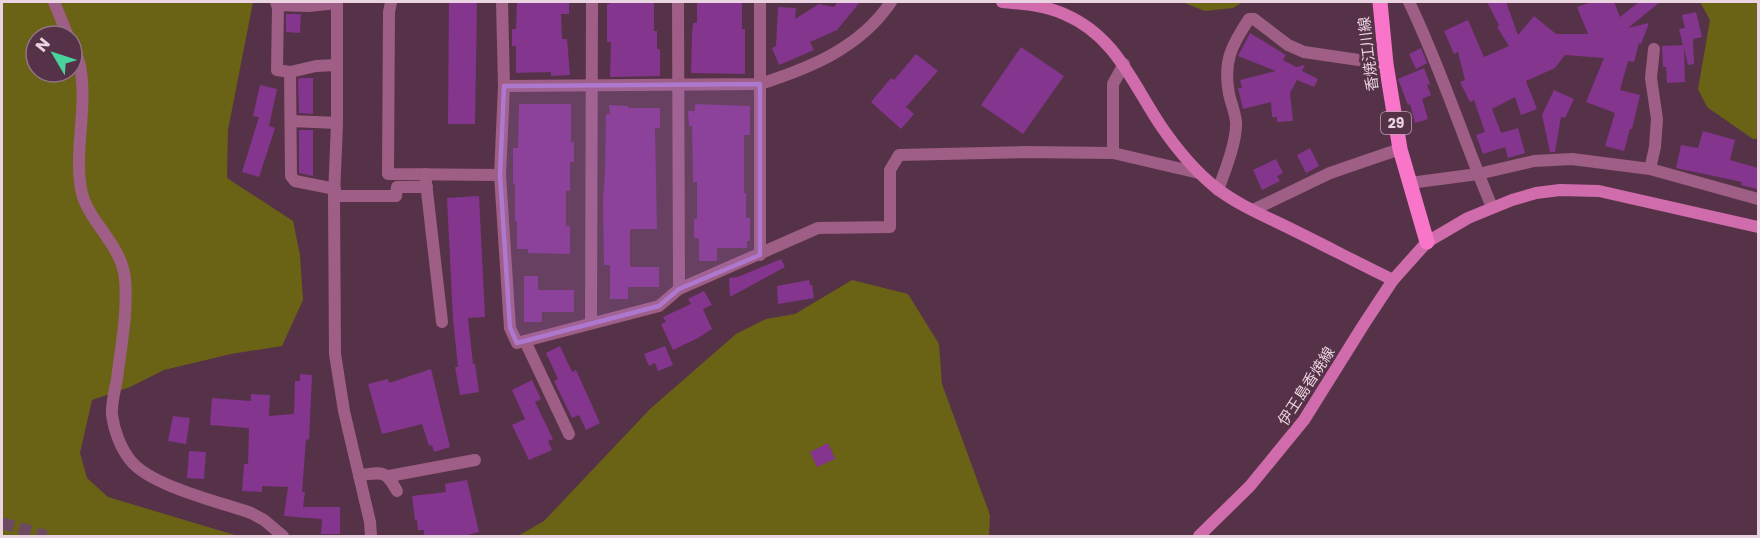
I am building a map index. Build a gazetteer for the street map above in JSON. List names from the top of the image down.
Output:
{
  "streets": {
    "main road": ["香焼江川線", "29"],
    "street": ["伊王島香焼線"]
  },
  "crossings": [
    ["香焼江川線", "伊王島香焼線"]
  ],
  "north": "top left"
}
